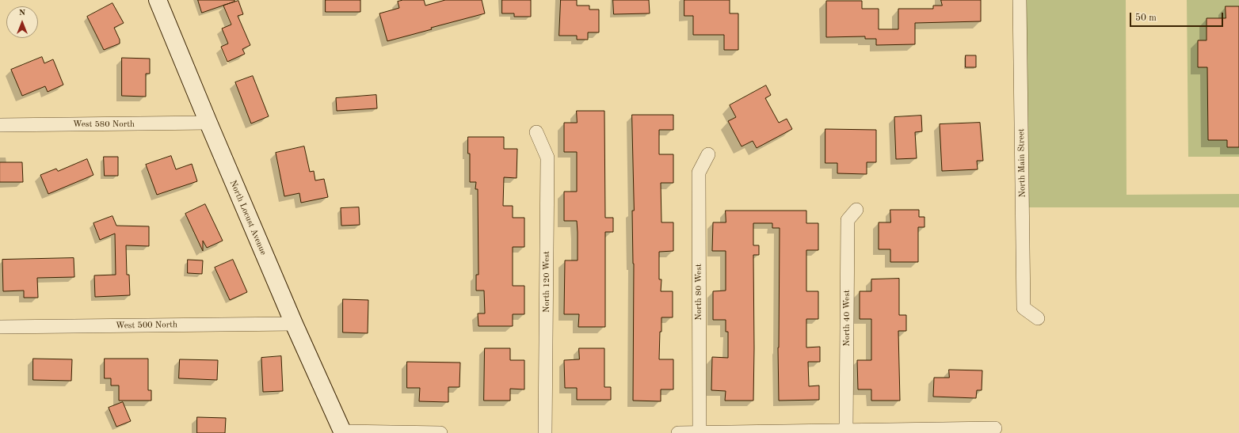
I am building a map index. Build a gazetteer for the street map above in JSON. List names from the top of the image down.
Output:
{
  "streets": {
    "street": [
      "West 580 North",
      "North Main Street",
      "North Locust Avenue",
      "North 120 West",
      "North 80 West",
      "North 40 West",
      "West 500 North"
    ]
  },
  "crossings": [
    ["West 580 North", "North Locust Avenue"],
    ["North Locust Avenue", "West 500 North"]
  ],
  "scale_bar": "50 m",
  "north": "top"
}
